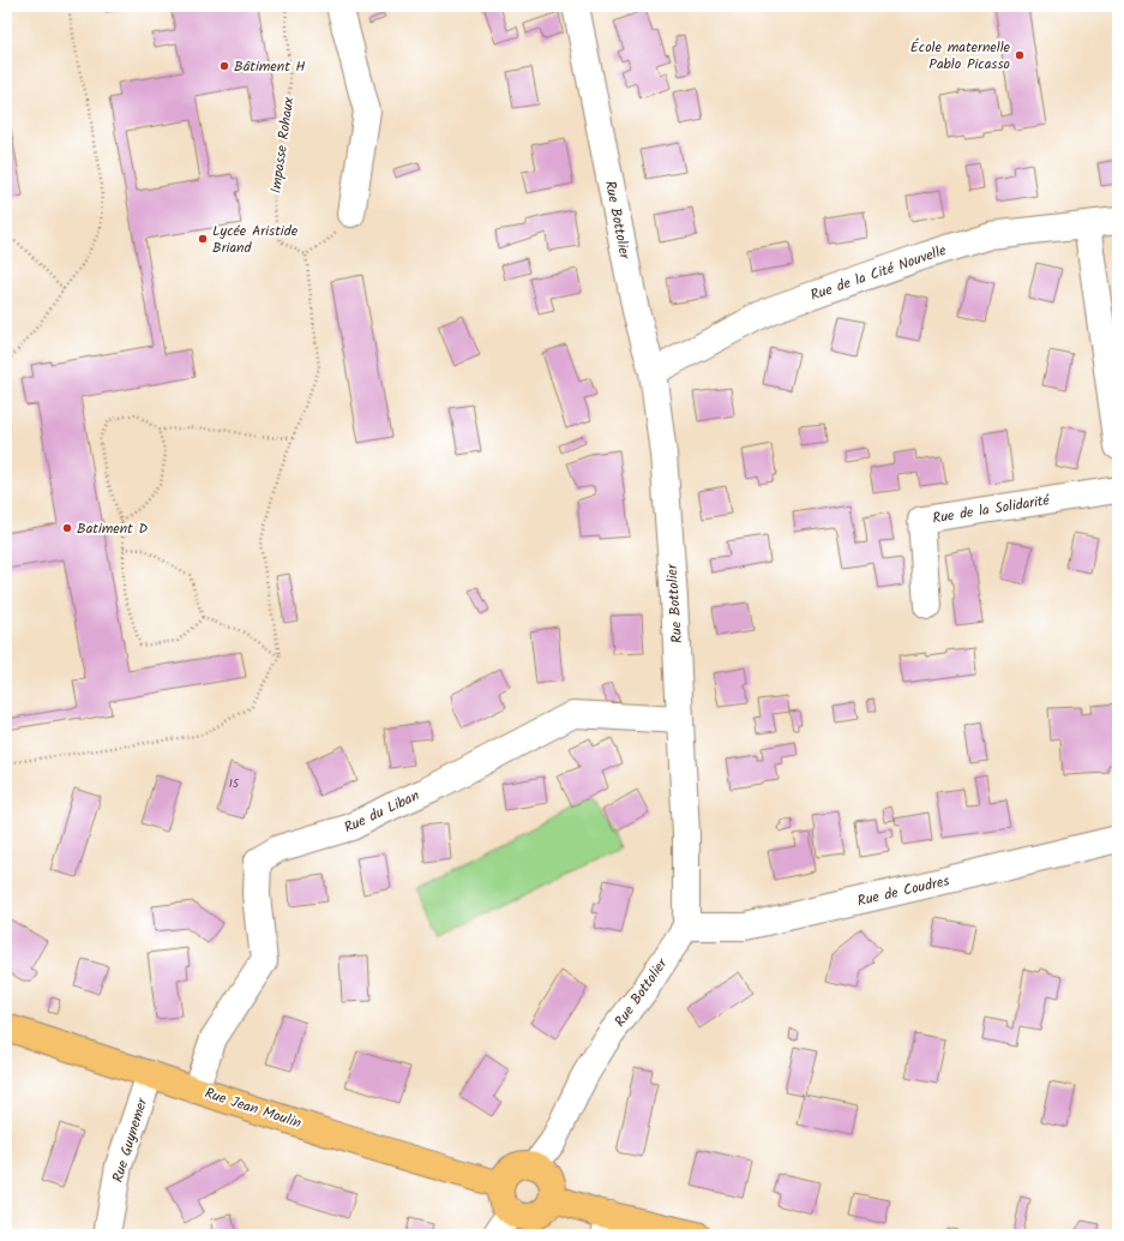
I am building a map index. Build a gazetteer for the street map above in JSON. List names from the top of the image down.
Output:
{
  "streets": {
    "main road": ["Rue Jean Moulin"],
    "street": [
      "Rue Bottolier",
      "Rue de la Cité Nouvelle",
      "Rue de la Solidarité",
      "Rue du Liban",
      "Rue de Coudres",
      "Rue Guynemer"
    ],
    "path": ["Impasse Rohaux"]
  },
  "crossings": [
    ["Rue Bottolier", "Rue de la Cité Nouvelle"],
    ["Rue Bottolier", "Rue du Liban"],
    ["Rue Bottolier", "Rue de Coudres"],
    ["Rue Bottolier", "Rue Jean Moulin"],
    ["Rue du Liban", "Rue Jean Moulin"],
    ["Rue Jean Moulin", "Rue Guynemer"]
  ],
  "places": [
    "École maternelle Pablo Picasso",
    "Bâtiment H",
    "Lycée Aristide Briand",
    "Batiment D"
  ],
  "house_numbers": ["15"]
}
